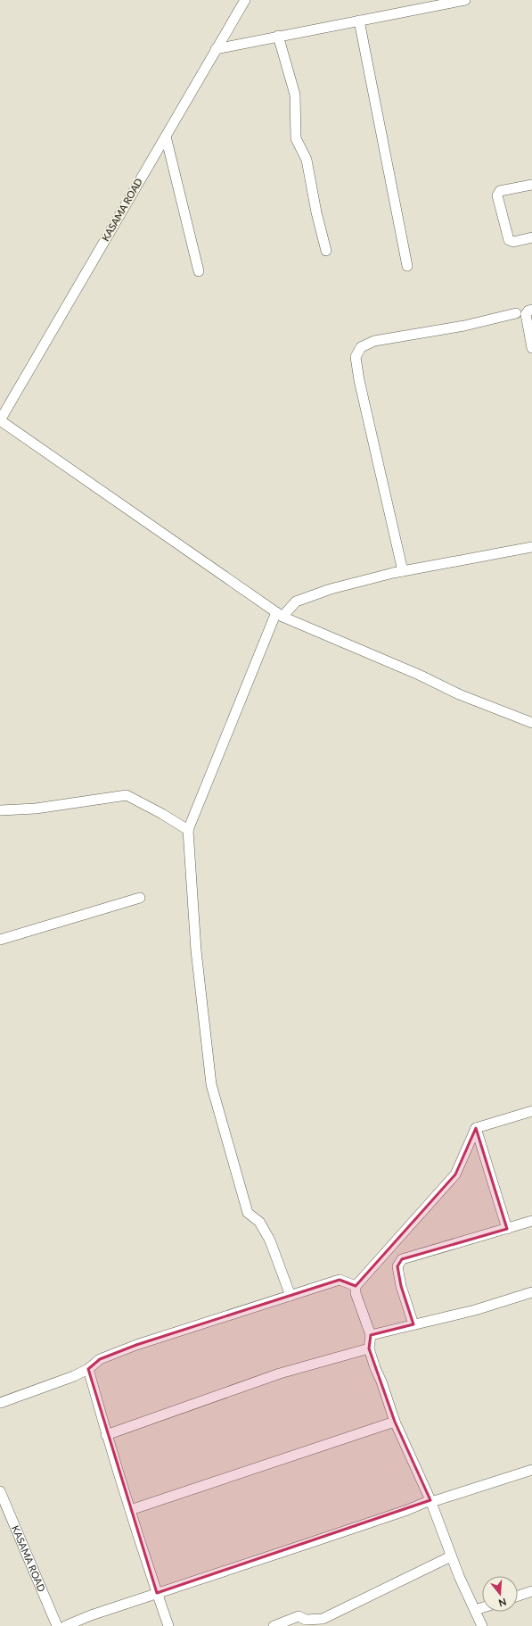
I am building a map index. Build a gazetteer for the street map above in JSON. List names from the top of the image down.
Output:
{
  "streets": {
    "street": ["KASAMA ROAD"]
  },
  "north": "bottom"
}
